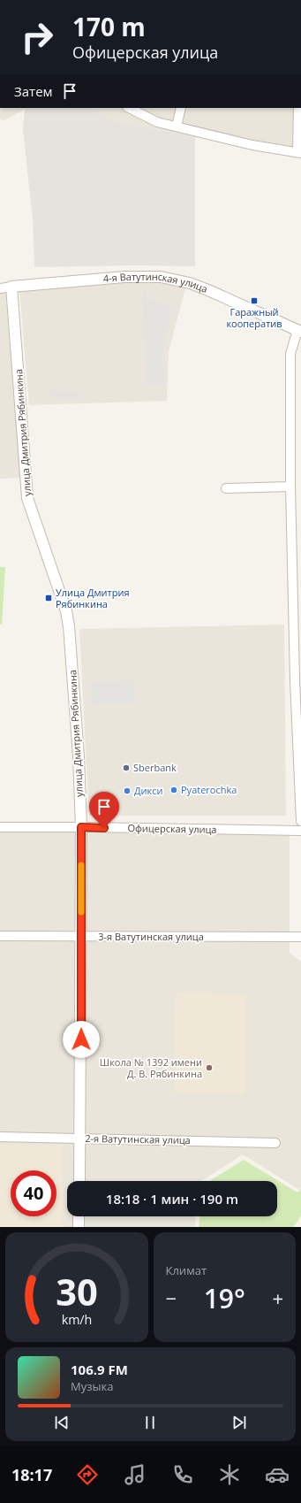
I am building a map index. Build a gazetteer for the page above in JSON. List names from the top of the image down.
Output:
{
  "streets": {
    "street": [
      "4-я Ватутинская улица",
      "улица Дмитрия Рябинкина",
      "Офицерская улица",
      "3-я Ватутинская улица",
      "2-я Ватутинская улица"
    ]
  },
  "crossings": [
    ["4-я Ватутинская улица", "улица Дмитрия Рябинкина"],
    ["улица Дмитрия Рябинкина", "Офицерская улица"],
    ["улица Дмитрия Рябинкина", "3-я Ватутинская улица"],
    ["улица Дмитрия Рябинкина", "2-я Ватутинская улица"]
  ],
  "places": {
    "transit": ["Гаражный кооператив", "Улица Дмитрия Рябинкина"],
    "other": [
      "Sberbank",
      "Pyaterochka",
      "Дикси",
      "Школа № 1392 имени Д. В. Рябинкина"
    ]
  },
  "page": {
    "turn": ["170 m", "Офицерская улица"],
    "then": "Затем",
    "limit": "40",
    "trip": "18:18 · 1 мин · 190 m",
    "tile": "Климат",
    "heat": ["−", "19°", "+"],
    "song": ["106.9 FM", "Музыка"],
    "tabs": "18:17",
    "gauge": ["30", "km/h"]
  }
}
